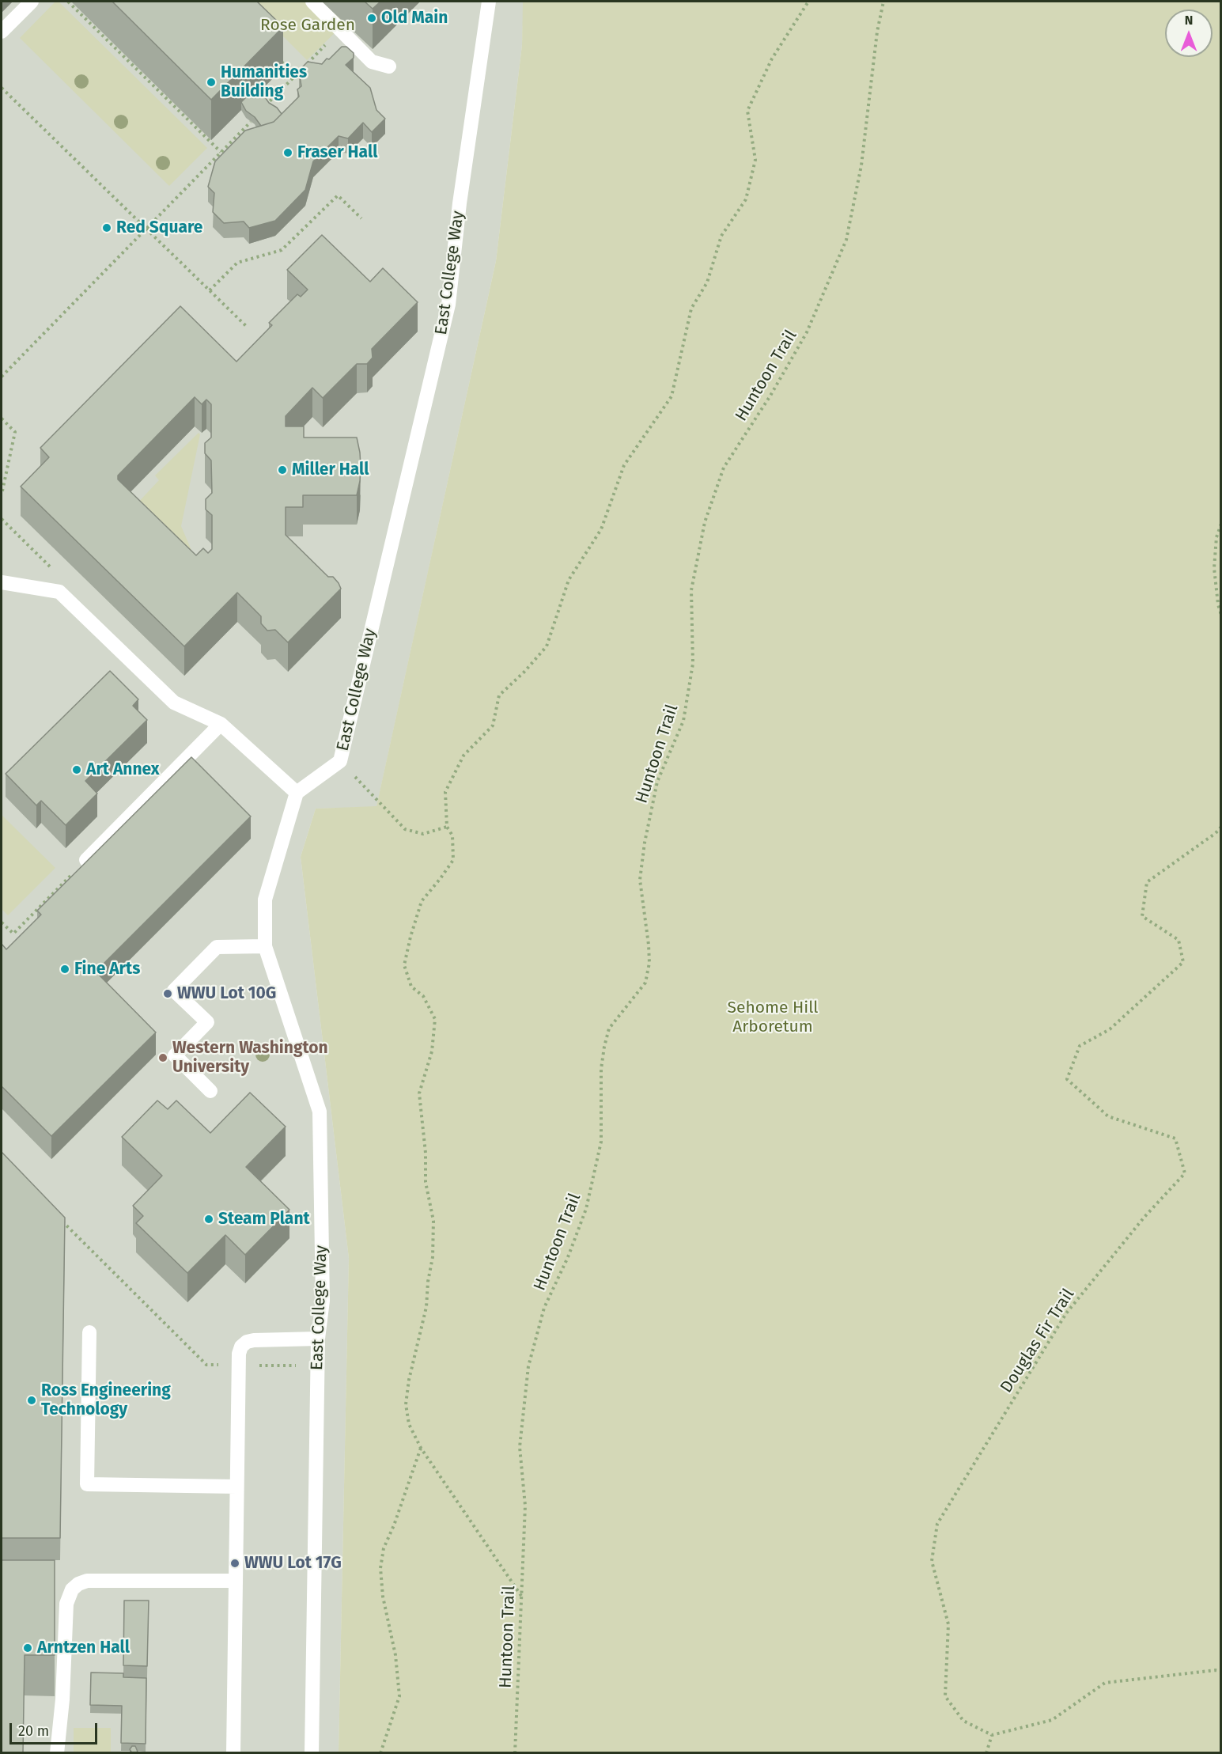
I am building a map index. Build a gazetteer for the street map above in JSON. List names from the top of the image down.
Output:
{
  "streets": {
    "street": ["East College Way"],
    "path": ["Huntoon Trail", "Douglas Fir Trail"]
  },
  "parks": ["Rose Garden", "Sehome Hill Arboretum"],
  "places": [
    "Old Main",
    "Humanities Building",
    "Fraser Hall",
    "Red Square",
    "Miller Hall",
    "Art Annex",
    "Fine Arts",
    "WWU Lot 10G",
    "Western Washington University",
    "Steam Plant",
    "Ross Engineering Technology",
    "WWU Lot 17G",
    "Arntzen Hall"
  ],
  "scale_bar": "20 m",
  "north": "top"
}
